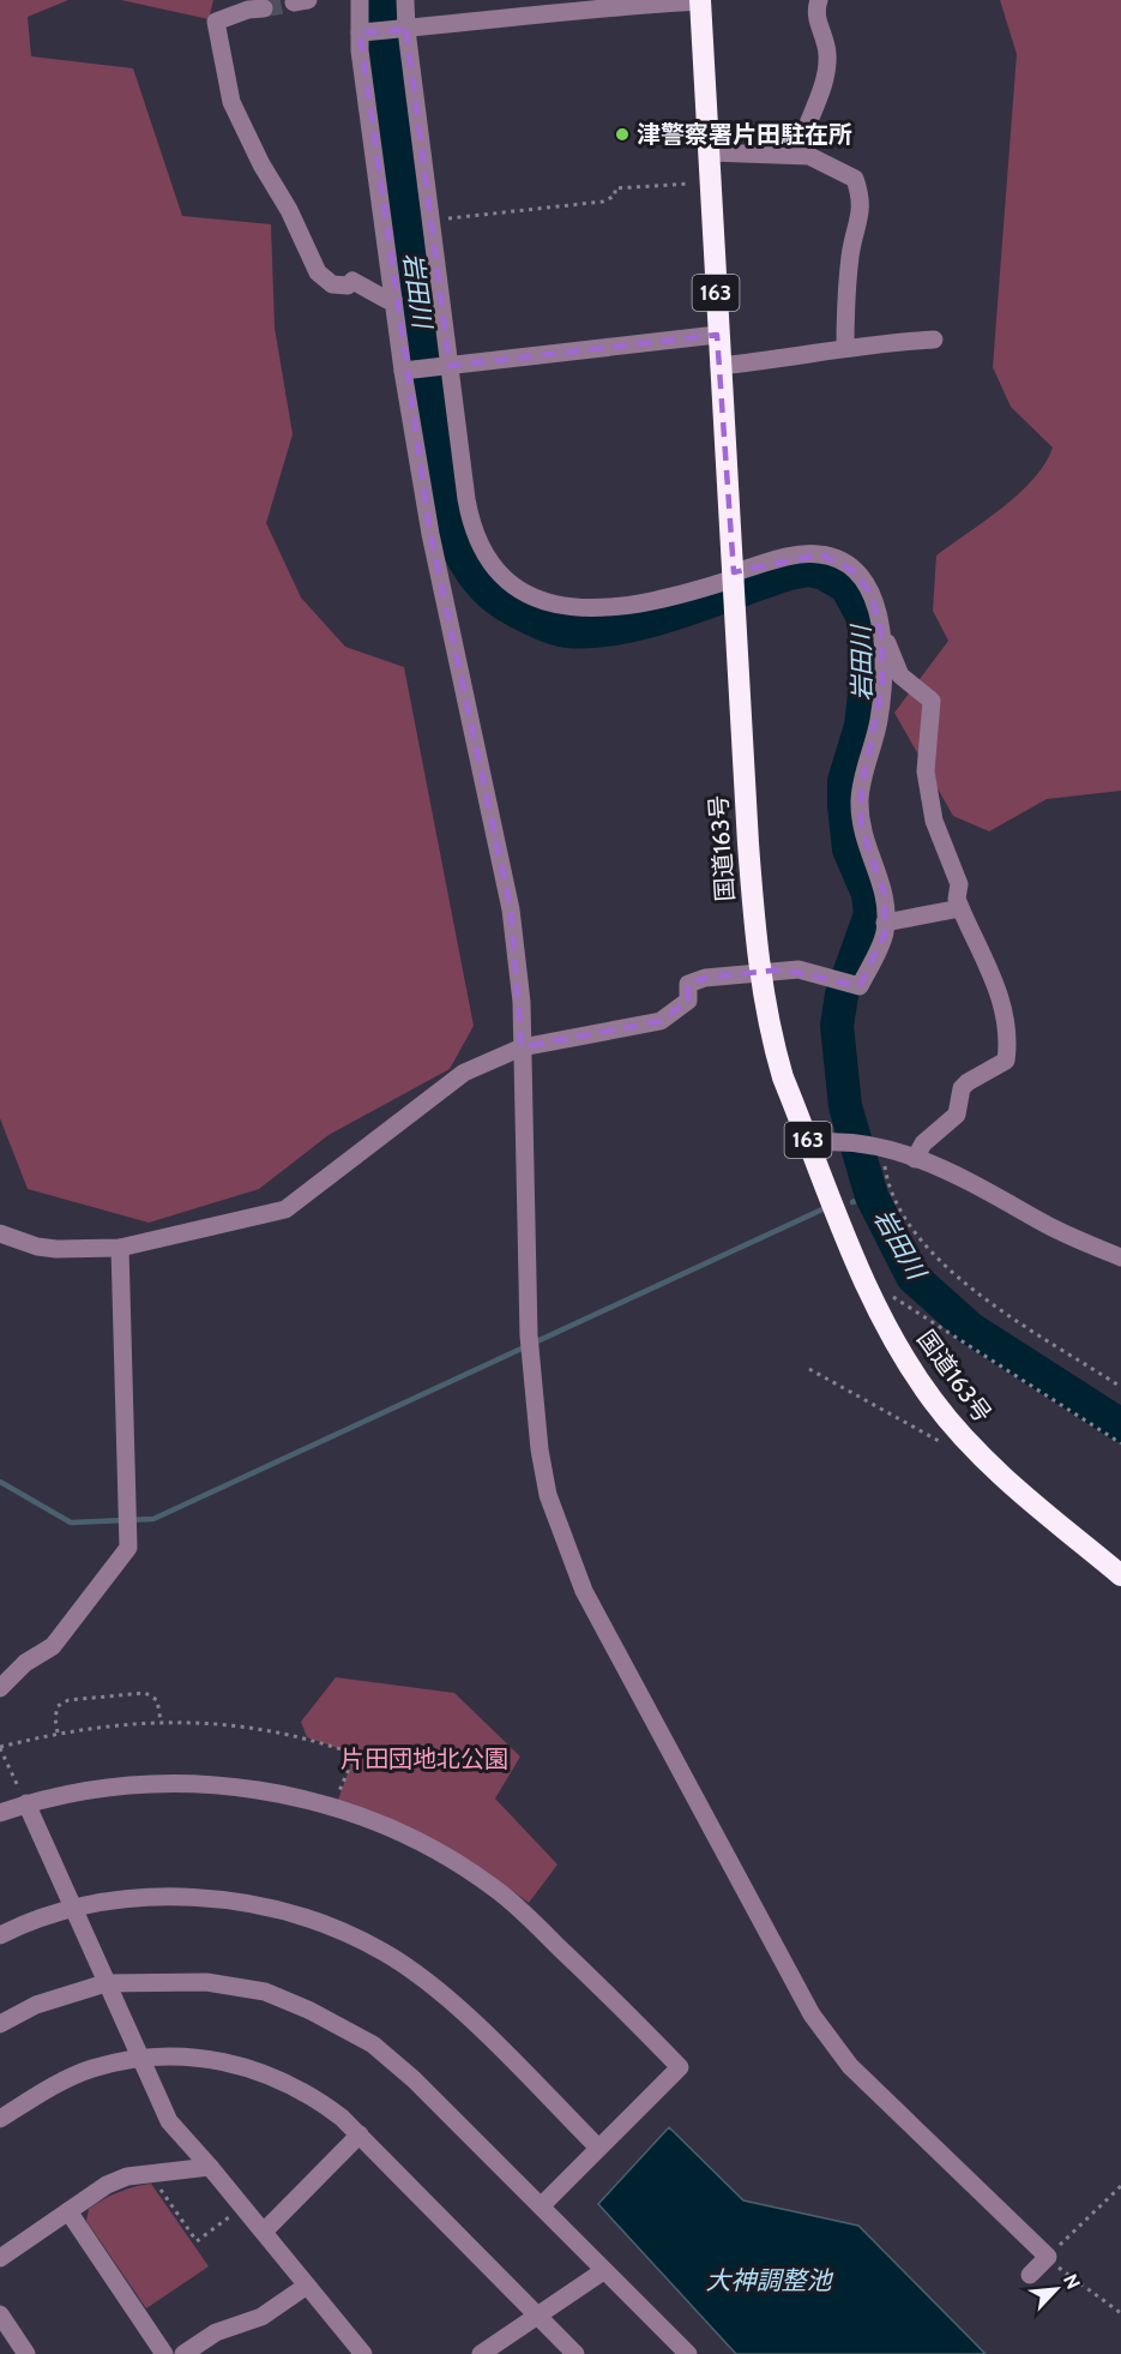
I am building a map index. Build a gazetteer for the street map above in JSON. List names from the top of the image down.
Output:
{
  "streets": {
    "highway": ["163", "国道163号"]
  },
  "water": ["岩田川", "大神調整池"],
  "parks": ["片田団地北公園"],
  "places": ["津警察署片田駐在所"],
  "north": "top right"
}
